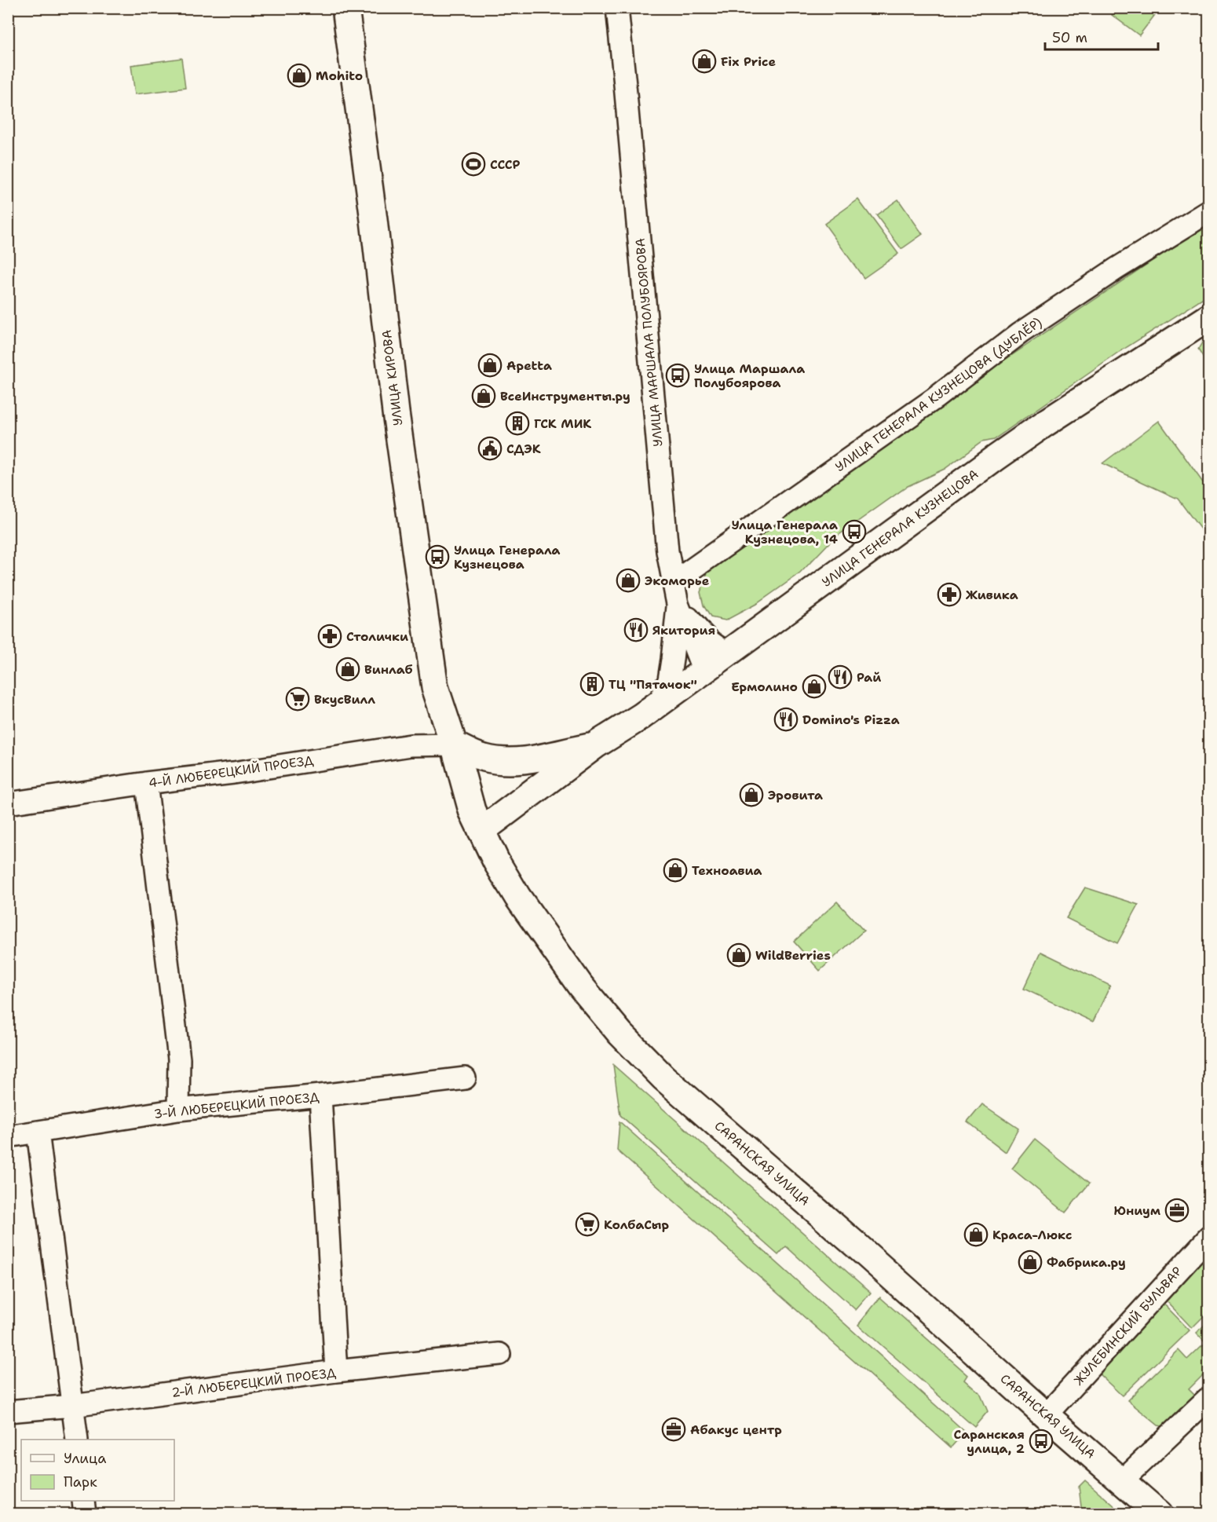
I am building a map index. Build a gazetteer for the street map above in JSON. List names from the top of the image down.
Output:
{
  "streets": {
    "main road": ["УЛИЦА КИРОВА", "УЛИЦА ГЕНЕРАЛА КУЗНЕЦОВА", "САРАНСКАЯ УЛИЦА"],
    "street": [
      "УЛИЦА МАРШАЛА ПОЛУБОЯРОВА",
      "УЛИЦА ГЕНЕРАЛА КУЗНЕЦОВА (ДУБЛЁР)",
      "4-Й ЛЮБЕРЕЦКИЙ ПРОЕЗД",
      "3-Й ЛЮБЕРЕЦКИЙ ПРОЕЗД",
      "ЖУЛЕБИНСКИЙ БУЛЬВАР",
      "2-Й ЛЮБЕРЕЦКИЙ ПРОЕЗД"
    ]
  },
  "crossings": [
    ["УЛИЦА МАРШАЛА ПОЛУБОЯРОВА", "УЛИЦА ГЕНЕРАЛА КУЗНЕЦОВА (ДУБЛЁР)"],
    ["УЛИЦА МАРШАЛА ПОЛУБОЯРОВА", "УЛИЦА ГЕНЕРАЛА КУЗНЕЦОВА"],
    ["УЛИЦА КИРОВА", "УЛИЦА ГЕНЕРАЛА КУЗНЕЦОВА"],
    ["УЛИЦА КИРОВА", "4-Й ЛЮБЕРЕЦКИЙ ПРОЕЗД"],
    ["УЛИЦА КИРОВА", "САРАНСКАЯ УЛИЦА"],
    ["УЛИЦА ГЕНЕРАЛА КУЗНЕЦОВА", "4-Й ЛЮБЕРЕЦКИЙ ПРОЕЗД"],
    ["УЛИЦА ГЕНЕРАЛА КУЗНЕЦОВА", "САРАНСКАЯ УЛИЦА"],
    ["4-Й ЛЮБЕРЕЦКИЙ ПРОЕЗД", "САРАНСКАЯ УЛИЦА"],
    ["САРАНСКАЯ УЛИЦА", "ЖУЛЕБИНСКИЙ БУЛЬВАР"]
  ],
  "places": {
    "shop": [
      "Fix Price",
      "Mohito",
      "Apetta",
      "ВсеИнструменты.ру",
      "Экоморье",
      "Винлаб",
      "Ермолино",
      "Эровита",
      "Техноавиа",
      "WildBerries",
      "Краса-Люкс",
      "Фабрика.ру"
    ],
    "sports": ["СССР"],
    "bus stop": [
      "Улица Маршала Полубоярова",
      "Улица Генерала Кузнецова, 14",
      "Улица Генерала Кузнецова",
      "Саранская улица, 2"
    ],
    "building": ["ГСК МИК", "ТЦ \"Пятачок\""],
    "public building": ["СДЭК"],
    "pharmacy": ["Живика", "Столички"],
    "restaurant": ["Якитория", "Рай", "Domino's Pizza"],
    "supermarket": ["ВкусВилл", "КолбаСыр"],
    "office": ["Юниум", "Абакус центр"]
  },
  "legend": ["Улица", "Парк"],
  "scale_bar": "50 m"
}
